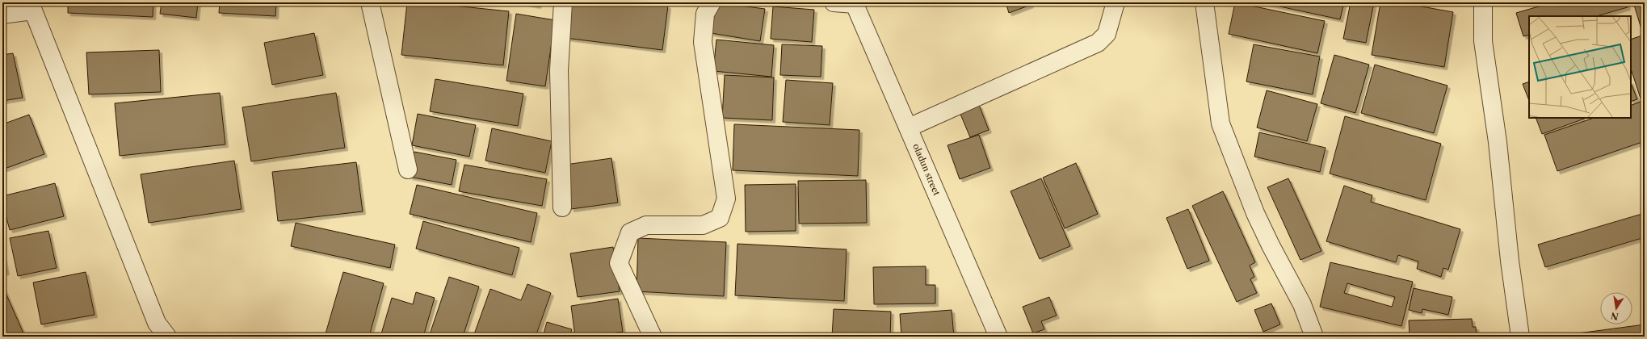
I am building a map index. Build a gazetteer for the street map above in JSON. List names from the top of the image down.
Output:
{
  "streets": {
    "street": ["oladun street"]
  },
  "north": "bottom"
}
